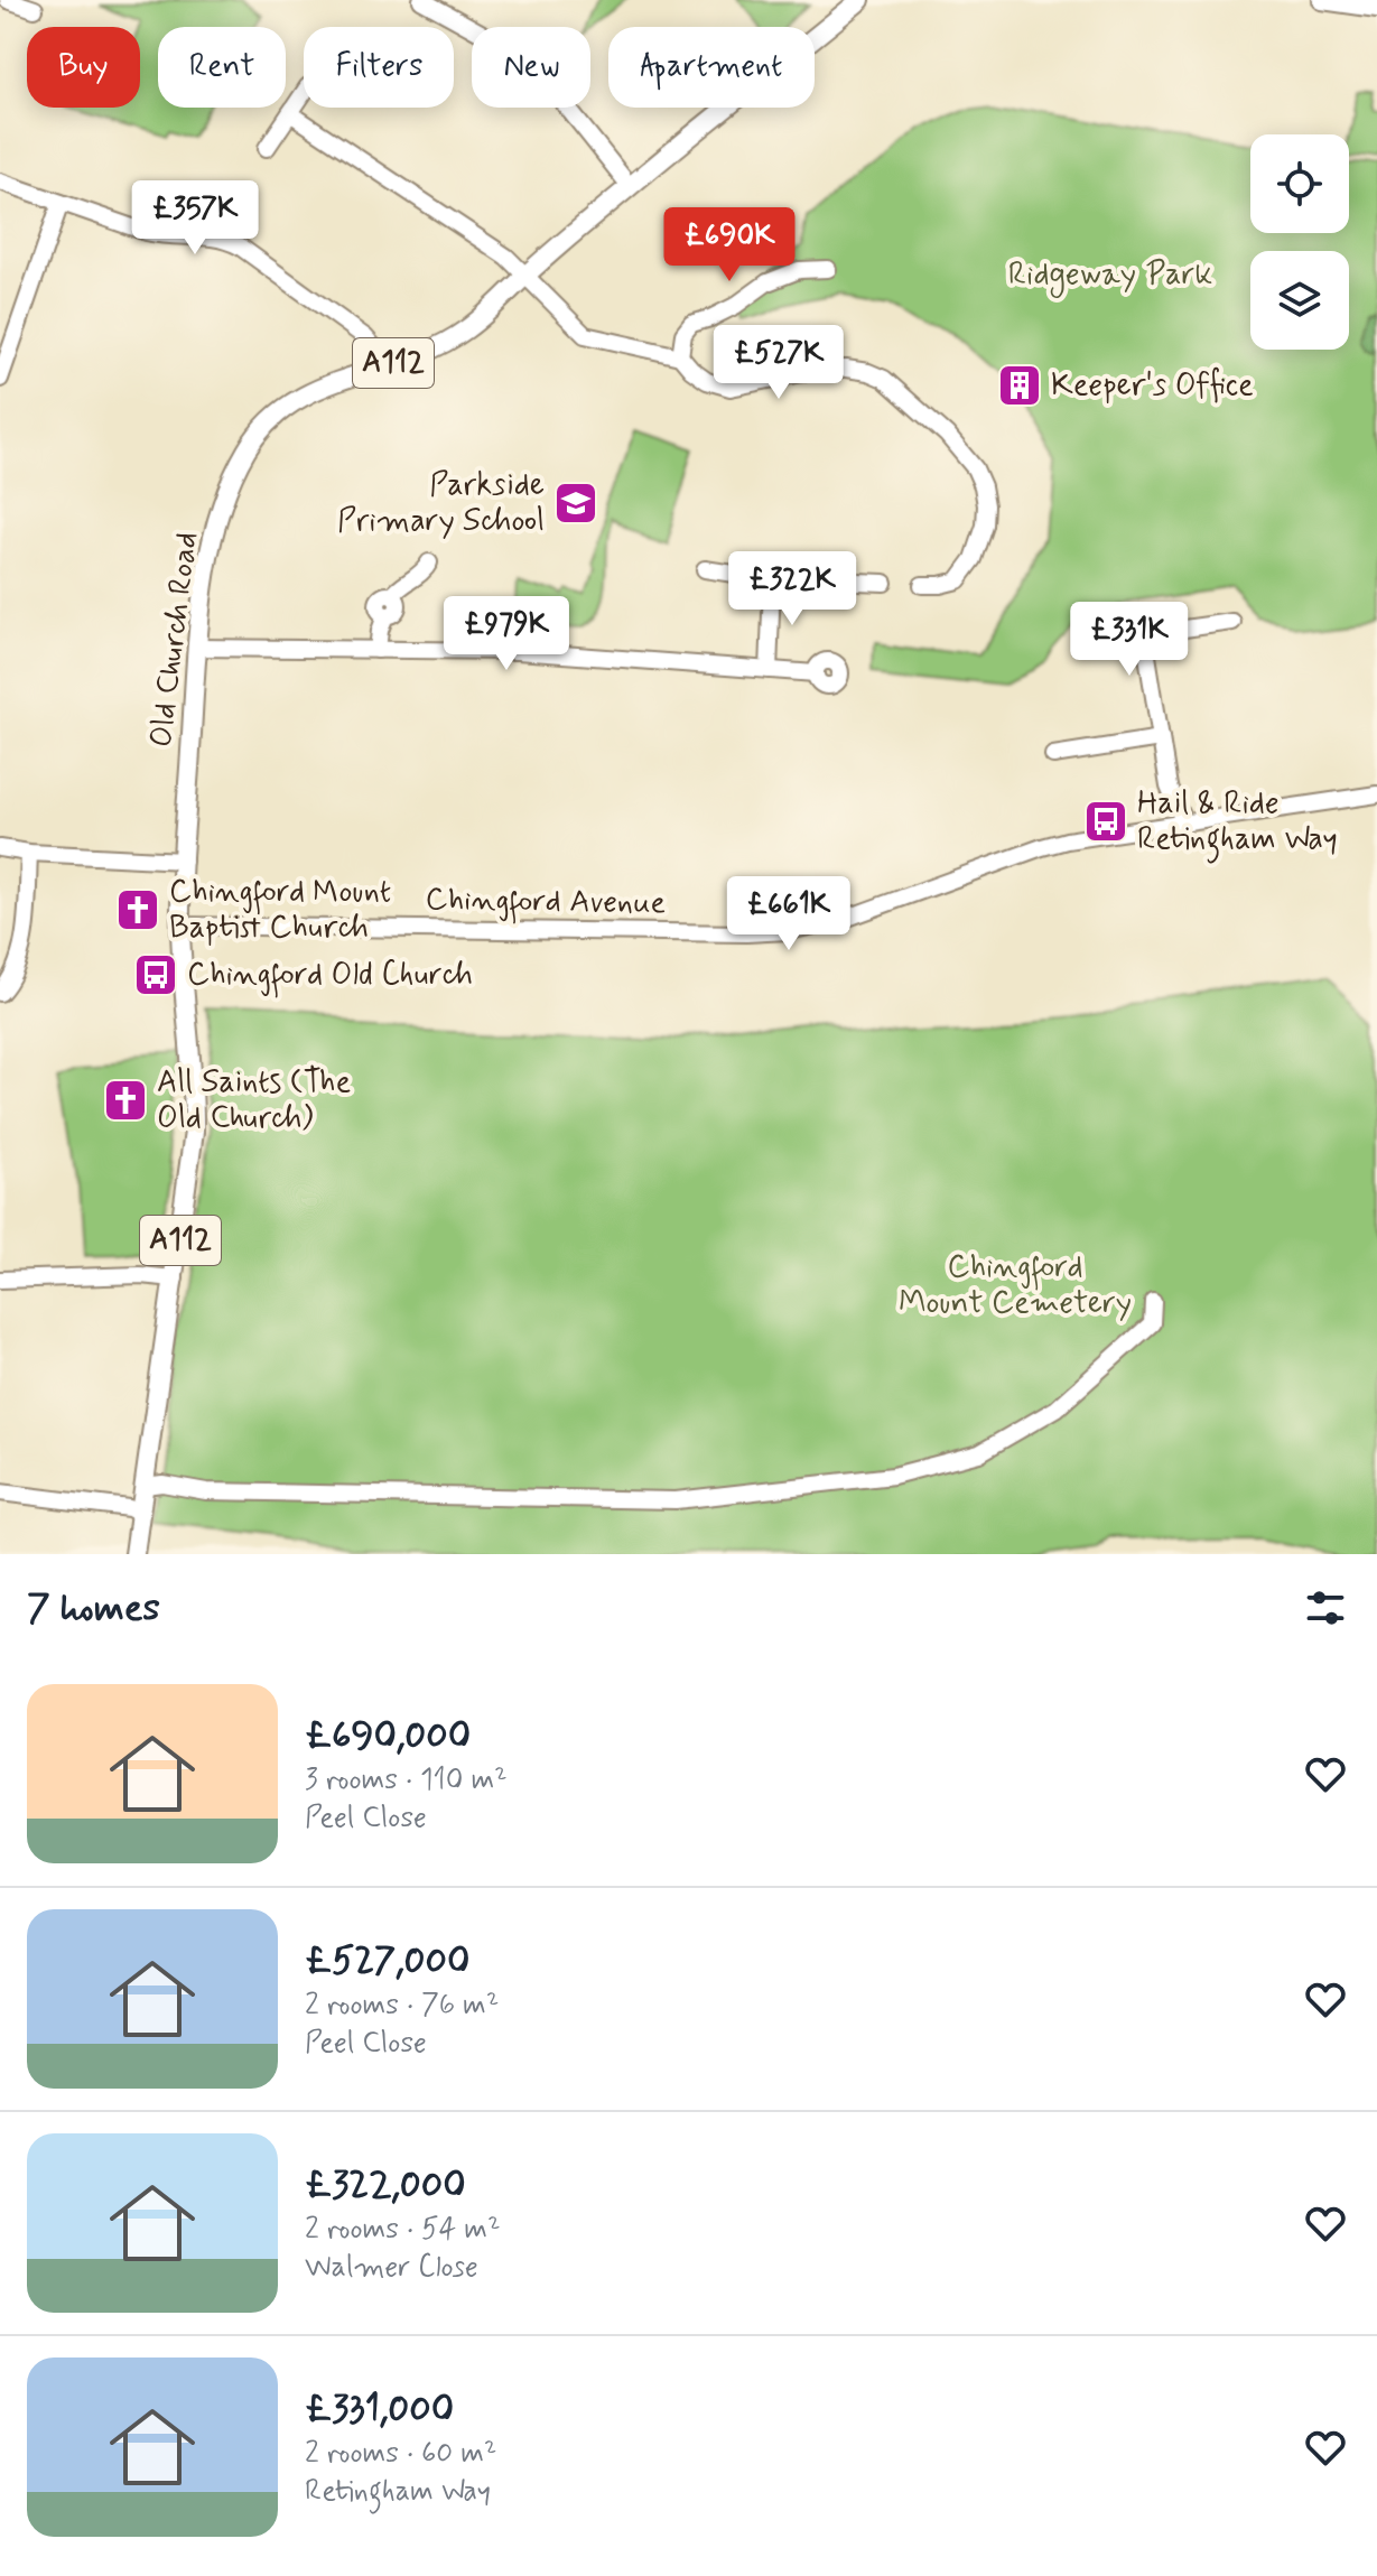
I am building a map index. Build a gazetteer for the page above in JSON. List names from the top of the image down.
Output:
{
  "streets": {
    "main road": ["A112", "Old Church Road"],
    "street": ["Chingford Avenue"]
  },
  "crossings": [
    ["Old Church Road", "Chingford Avenue"]
  ],
  "parks": ["Ridgeway Park", "Chingford Mount Cemetery"],
  "places": {
    "building": ["Keeper's Office"],
    "school or university": ["Parkside Primary School"],
    "bus stop": ["Hail & Ride Retingham Way", "Chingford Old Church"],
    "church": ["Chingford Mount Baptist Church", "All Saints (The Old Church)"]
  },
  "page": {
    "chip": [
      "Buy",
      "Rent",
      "Filters",
      "New",
      "Apartment"
    ],
    "price": [
      "£357K",
      "£690K",
      "£527K",
      "£322K",
      "£979K",
      "£331K",
      "£661K"
    ],
    "heading": "7 homes",
    "list": [
      {
        "name": "£690,000",
        "note": "3 rooms · 110 m² · Peel Close"
      },
      {
        "name": "£527,000",
        "note": "2 rooms · 76 m² · Peel Close"
      },
      {
        "name": "£322,000",
        "note": "2 rooms · 54 m² · Walmer Close"
      },
      {
        "name": "£331,000",
        "note": "2 rooms · 60 m² · Retingham Way"
      }
    ]
  }
}
